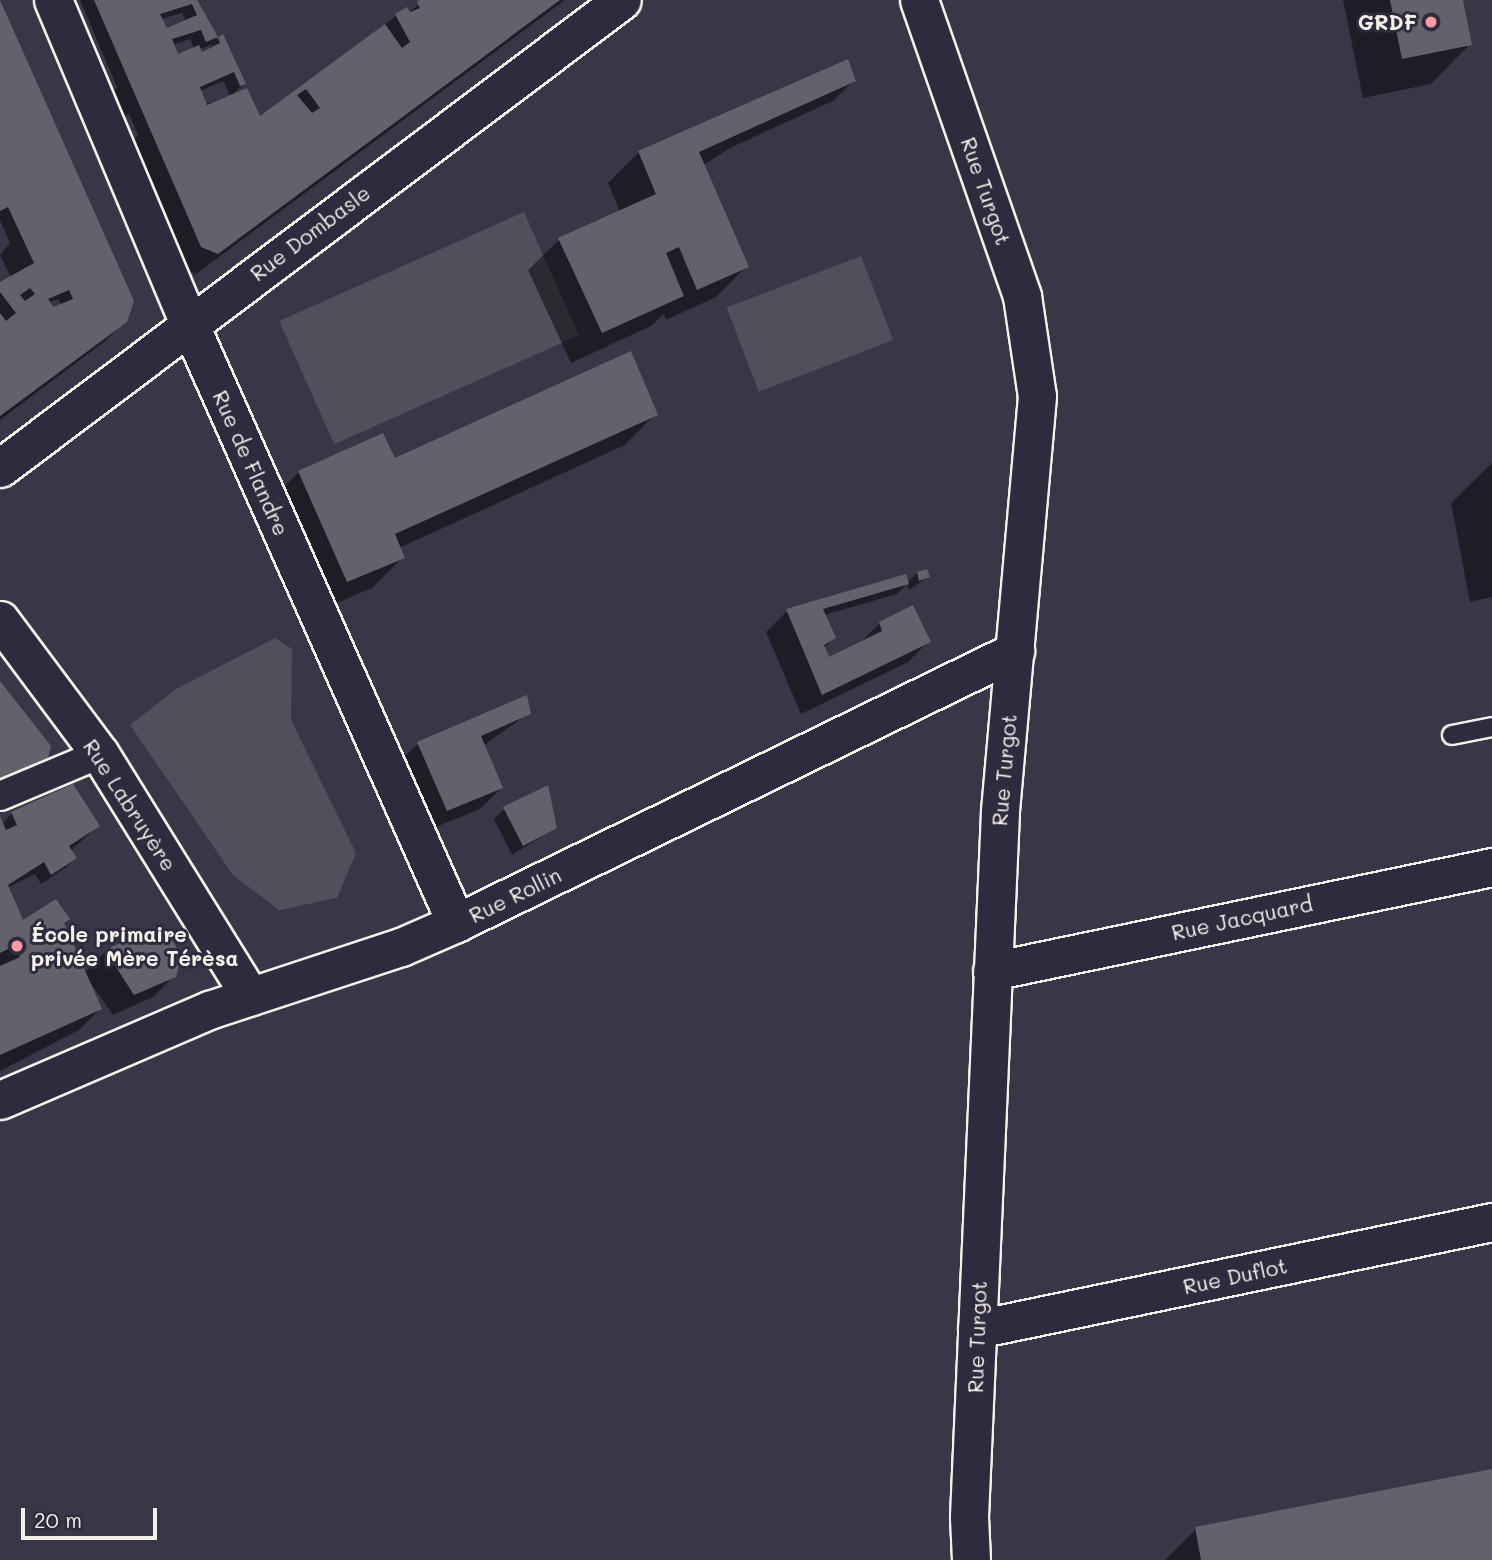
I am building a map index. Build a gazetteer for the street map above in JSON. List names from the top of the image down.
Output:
{
  "streets": {
    "street": [
      "Rue Turgot",
      "Rue Dombasle",
      "Rue de Flandre",
      "Rue Labruyère",
      "Rue Rollin",
      "Rue Jacquard",
      "Rue Duflot"
    ]
  },
  "crossings": [
    ["Rue Turgot", "Rue Rollin"],
    ["Rue Turgot", "Rue Jacquard"],
    ["Rue Turgot", "Rue Duflot"],
    ["Rue Dombasle", "Rue de Flandre"],
    ["Rue de Flandre", "Rue Rollin"],
    ["Rue Labruyère", "Rue Rollin"]
  ],
  "places": ["GRDF", "École primaire privée Mère Térèsa"],
  "scale_bar": "20 m"
}
